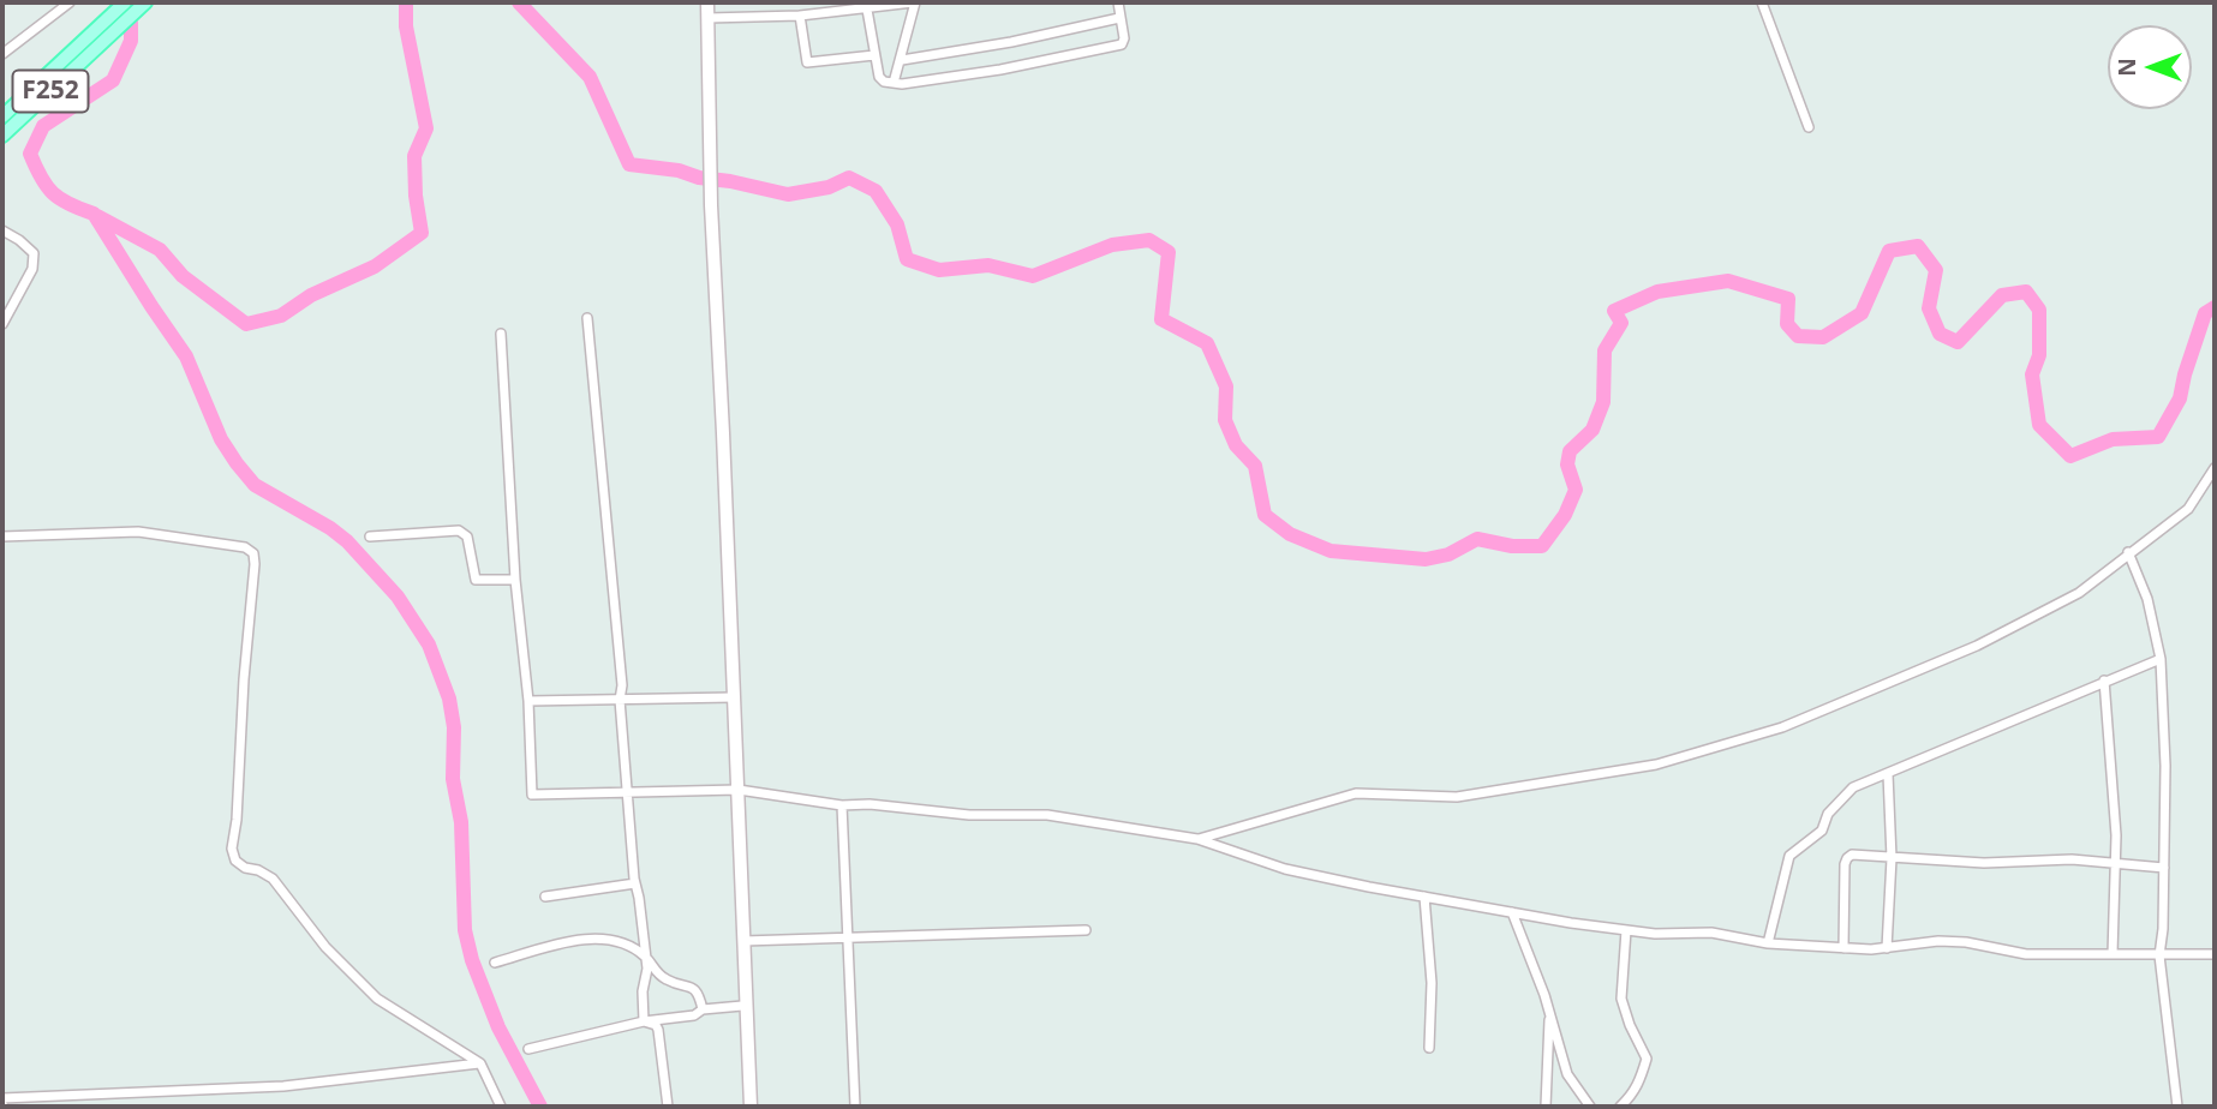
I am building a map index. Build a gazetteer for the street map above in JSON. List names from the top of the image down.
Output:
{
  "streets": {
    "main road": ["F252"]
  },
  "north": "left"
}
